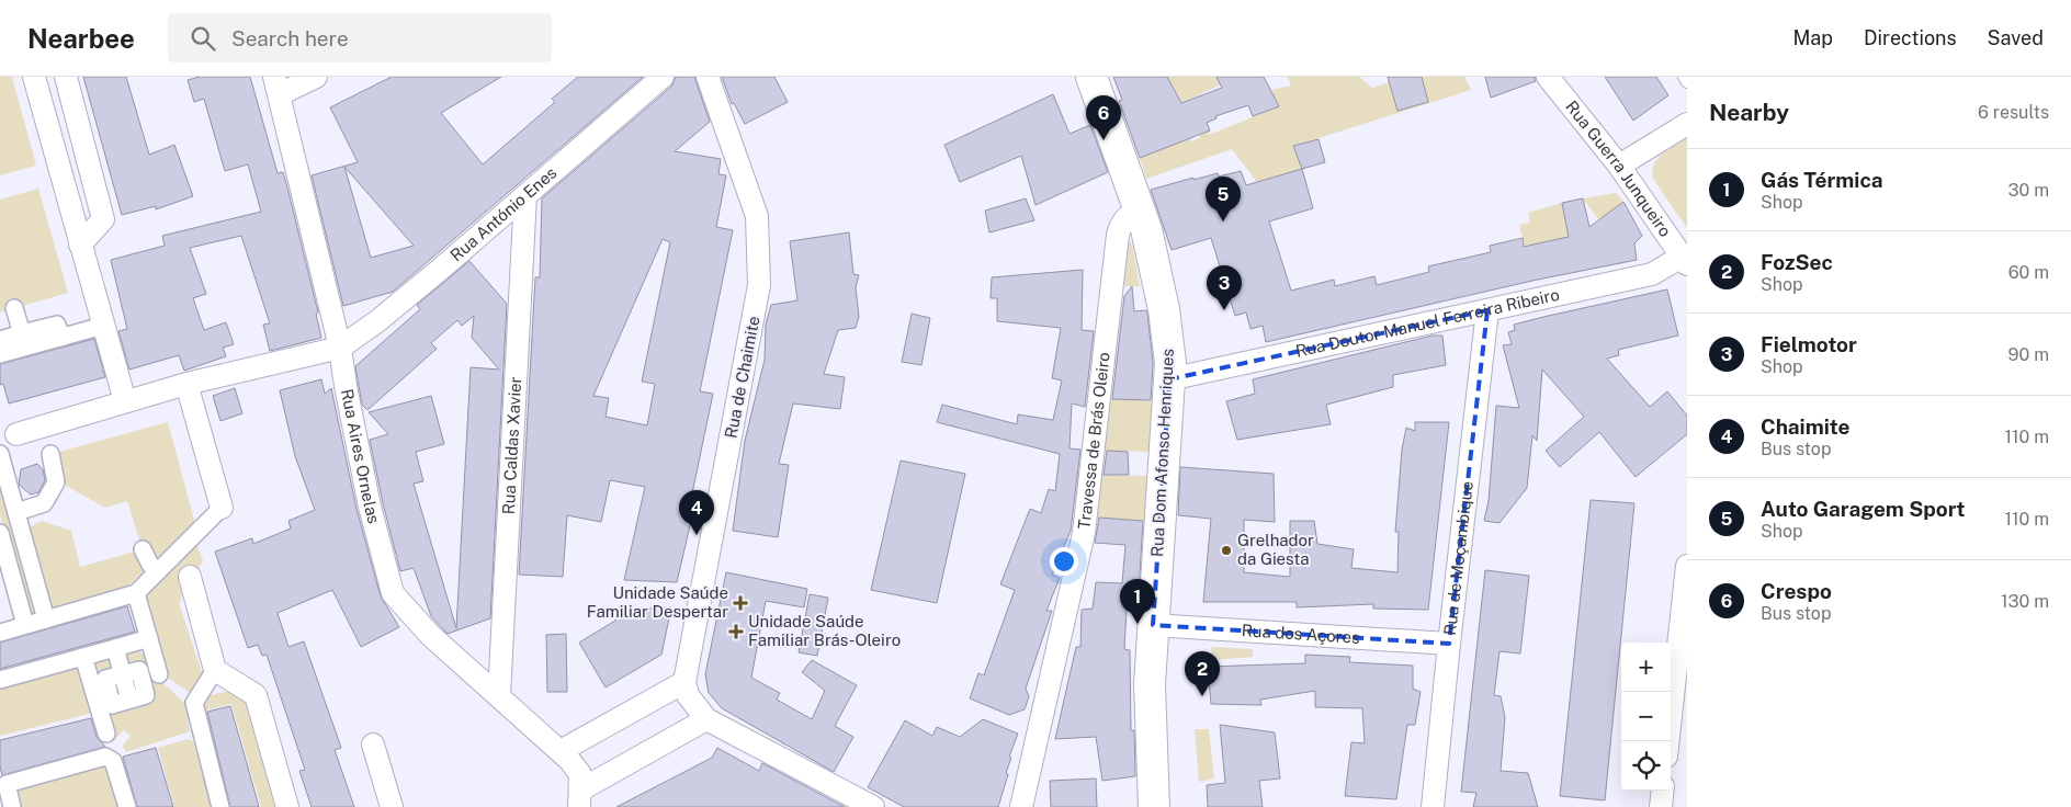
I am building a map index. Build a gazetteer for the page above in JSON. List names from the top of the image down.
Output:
{
  "streets": {
    "main road": ["Rua Dom Afonso Henriques"],
    "street": [
      "Rua Guerra Junqueiro",
      "Rua António Enes",
      "Rua Doutor Manuel Ferreira Ribeiro",
      "Rua de Chaimite",
      "Travessa de Brás Oleiro",
      "Rua Caldas Xavier",
      "Rua Aires Ornelas",
      "Rua de Moçambique",
      "Rua dos Açores"
    ]
  },
  "crossings": [
    ["Rua Guerra Junqueiro", "Rua Doutor Manuel Ferreira Ribeiro"],
    ["Rua António Enes", "Rua Caldas Xavier"],
    ["Rua António Enes", "Rua Aires Ornelas"],
    ["Rua Doutor Manuel Ferreira Ribeiro", "Rua Dom Afonso Henriques"],
    ["Rua Doutor Manuel Ferreira Ribeiro", "Rua de Moçambique"],
    ["Travessa de Brás Oleiro", "Rua Dom Afonso Henriques"],
    ["Rua Caldas Xavier", "Rua Aires Ornelas"],
    ["Rua Dom Afonso Henriques", "Rua dos Açores"],
    ["Rua de Moçambique", "Rua dos Açores"]
  ],
  "places": {
    "other": ["Grelhador da Giesta"],
    "health": ["Unidade Saúde Familiar Despertar", "Unidade Saúde Familiar Brás-Oleiro"]
  },
  "page": {
    "header": "Nearbee",
    "search": "Search here",
    "nav": ["Map", "Directions", "Saved"],
    "heading": ["Nearby", "6 results"],
    "pins": [
      "6",
      "5",
      "3",
      "4",
      "1",
      "2"
    ],
    "list": [
      {
        "mark": "1",
        "name": "Gás Térmica",
        "note": "Shop",
        "value": "30 m"
      },
      {
        "mark": "2",
        "name": "FozSec",
        "note": "Shop",
        "value": "60 m"
      },
      {
        "mark": "3",
        "name": "Fielmotor",
        "note": "Shop",
        "value": "90 m"
      },
      {
        "mark": "4",
        "name": "Chaimite",
        "note": "Bus stop",
        "value": "110 m"
      },
      {
        "mark": "5",
        "name": "Auto Garagem Sport",
        "note": "Shop",
        "value": "110 m"
      },
      {
        "mark": "6",
        "name": "Crespo",
        "note": "Bus stop",
        "value": "130 m"
      }
    ],
    "map_buttons": ["+", "−"]
  }
}
